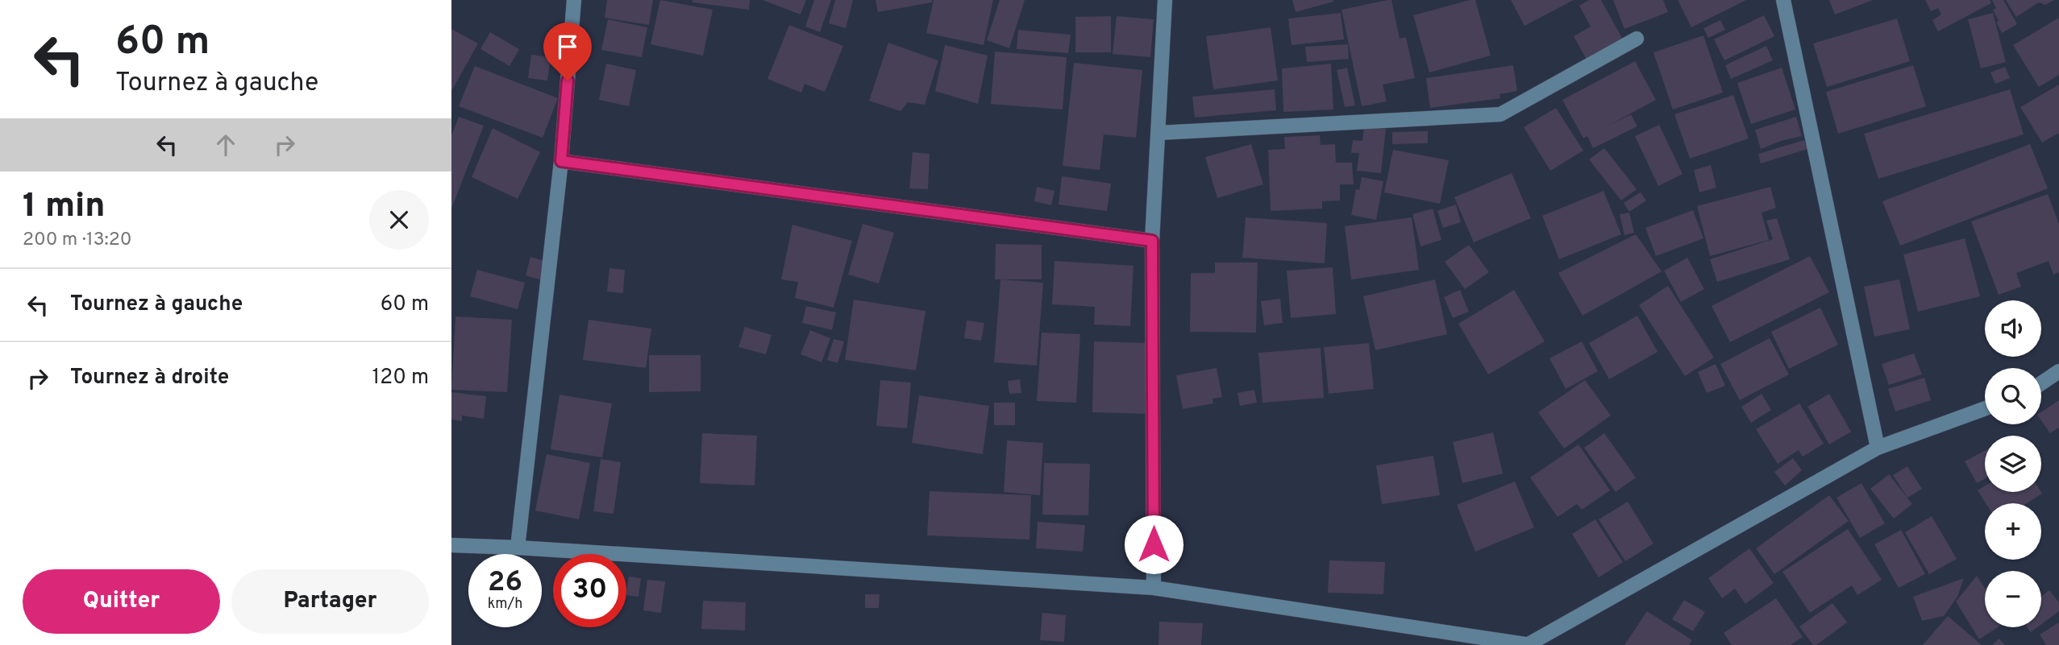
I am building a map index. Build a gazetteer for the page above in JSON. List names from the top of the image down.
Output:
{
  "page": {
    "turn": ["60 m", "Tournez à gauche"],
    "heading": ["1 min", "200 m · 13:20"],
    "list": [
      {
        "name": "Tournez à gauche",
        "value": "60 m"
      },
      {
        "name": "Tournez à droite",
        "value": "120 m"
      }
    ],
    "map_buttons": ["+", "−"],
    "speed": "26 km/h",
    "limit": "30",
    "buttons": ["Quitter", "Partager"]
  }
}
